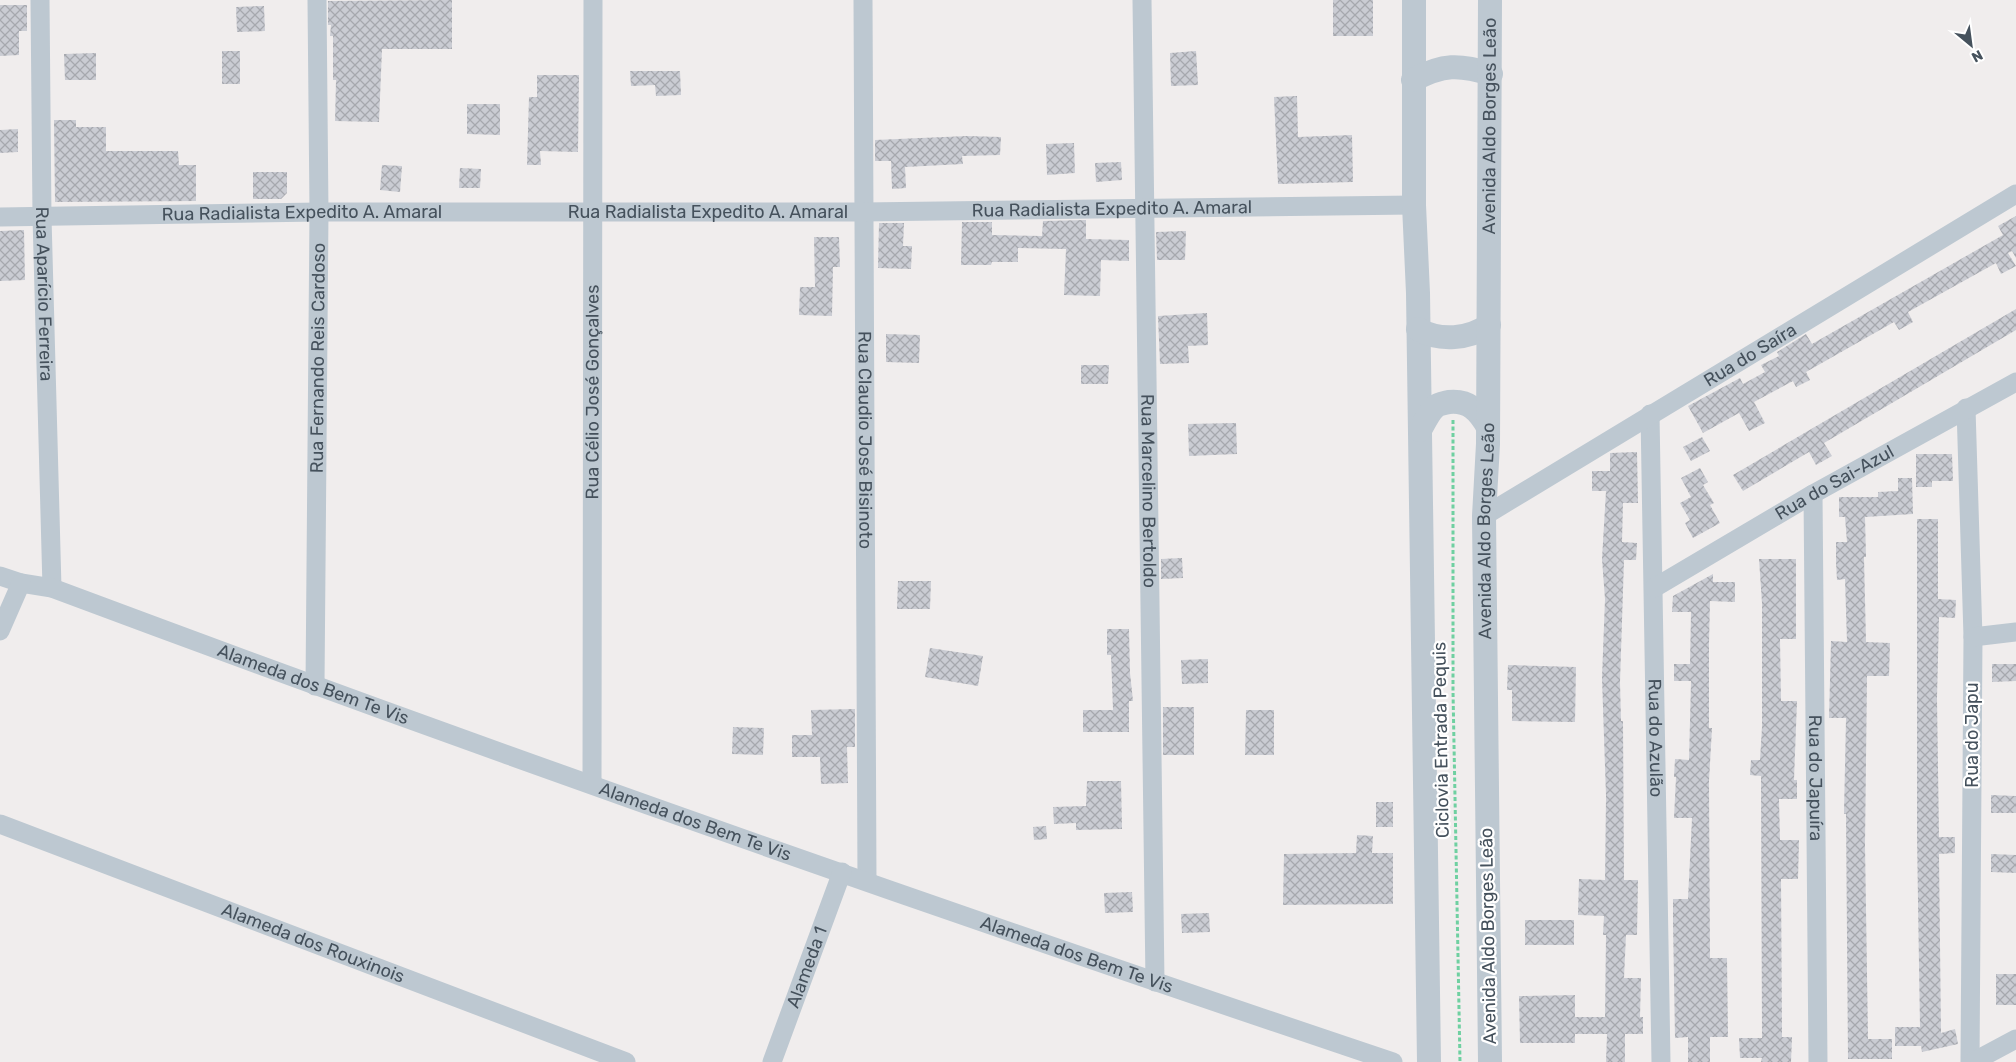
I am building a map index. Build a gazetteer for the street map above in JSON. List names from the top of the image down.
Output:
{
  "streets": {
    "street": [
      "Avenida Aldo Borges Leão",
      "Rua Radialista Expedito A. Amaral",
      "Rua Aparício Ferreira",
      "Rua do Saíra",
      "Rua Fernando Reis Cardoso",
      "Rua Célio José Gonçalves",
      "Rua Claudio José Bisinoto",
      "Rua do Sai-Azul",
      "Rua Marcelino Bertoldo",
      "Alameda dos Bem Te Vis",
      "Rua do Japu",
      "Rua do Azulão",
      "Rua do Japuíra",
      "Alameda dos Rouxinois",
      "Alameda 1"
    ],
    "path": ["Ciclovia Entrada Pequis"]
  },
  "crossings": [
    ["Avenida Aldo Borges Leão", "Rua do Saíra"],
    ["Rua Radialista Expedito A. Amaral", "Rua Aparício Ferreira"],
    ["Rua Radialista Expedito A. Amaral", "Rua Fernando Reis Cardoso"],
    ["Rua Radialista Expedito A. Amaral", "Rua Célio José Gonçalves"],
    ["Rua Radialista Expedito A. Amaral", "Rua Claudio José Bisinoto"],
    ["Rua Radialista Expedito A. Amaral", "Rua Marcelino Bertoldo"],
    ["Rua Aparício Ferreira", "Alameda dos Bem Te Vis"],
    ["Rua do Saíra", "Rua do Azulão"],
    ["Rua Fernando Reis Cardoso", "Alameda dos Bem Te Vis"],
    ["Rua Célio José Gonçalves", "Alameda dos Bem Te Vis"],
    ["Rua Claudio José Bisinoto", "Alameda dos Bem Te Vis"],
    ["Rua do Sai-Azul", "Rua do Japu"],
    ["Rua do Sai-Azul", "Rua do Azulão"],
    ["Rua do Sai-Azul", "Rua do Japuíra"],
    ["Rua Marcelino Bertoldo", "Alameda dos Bem Te Vis"],
    ["Alameda dos Bem Te Vis", "Alameda 1"]
  ],
  "north": "bottom right"
}
